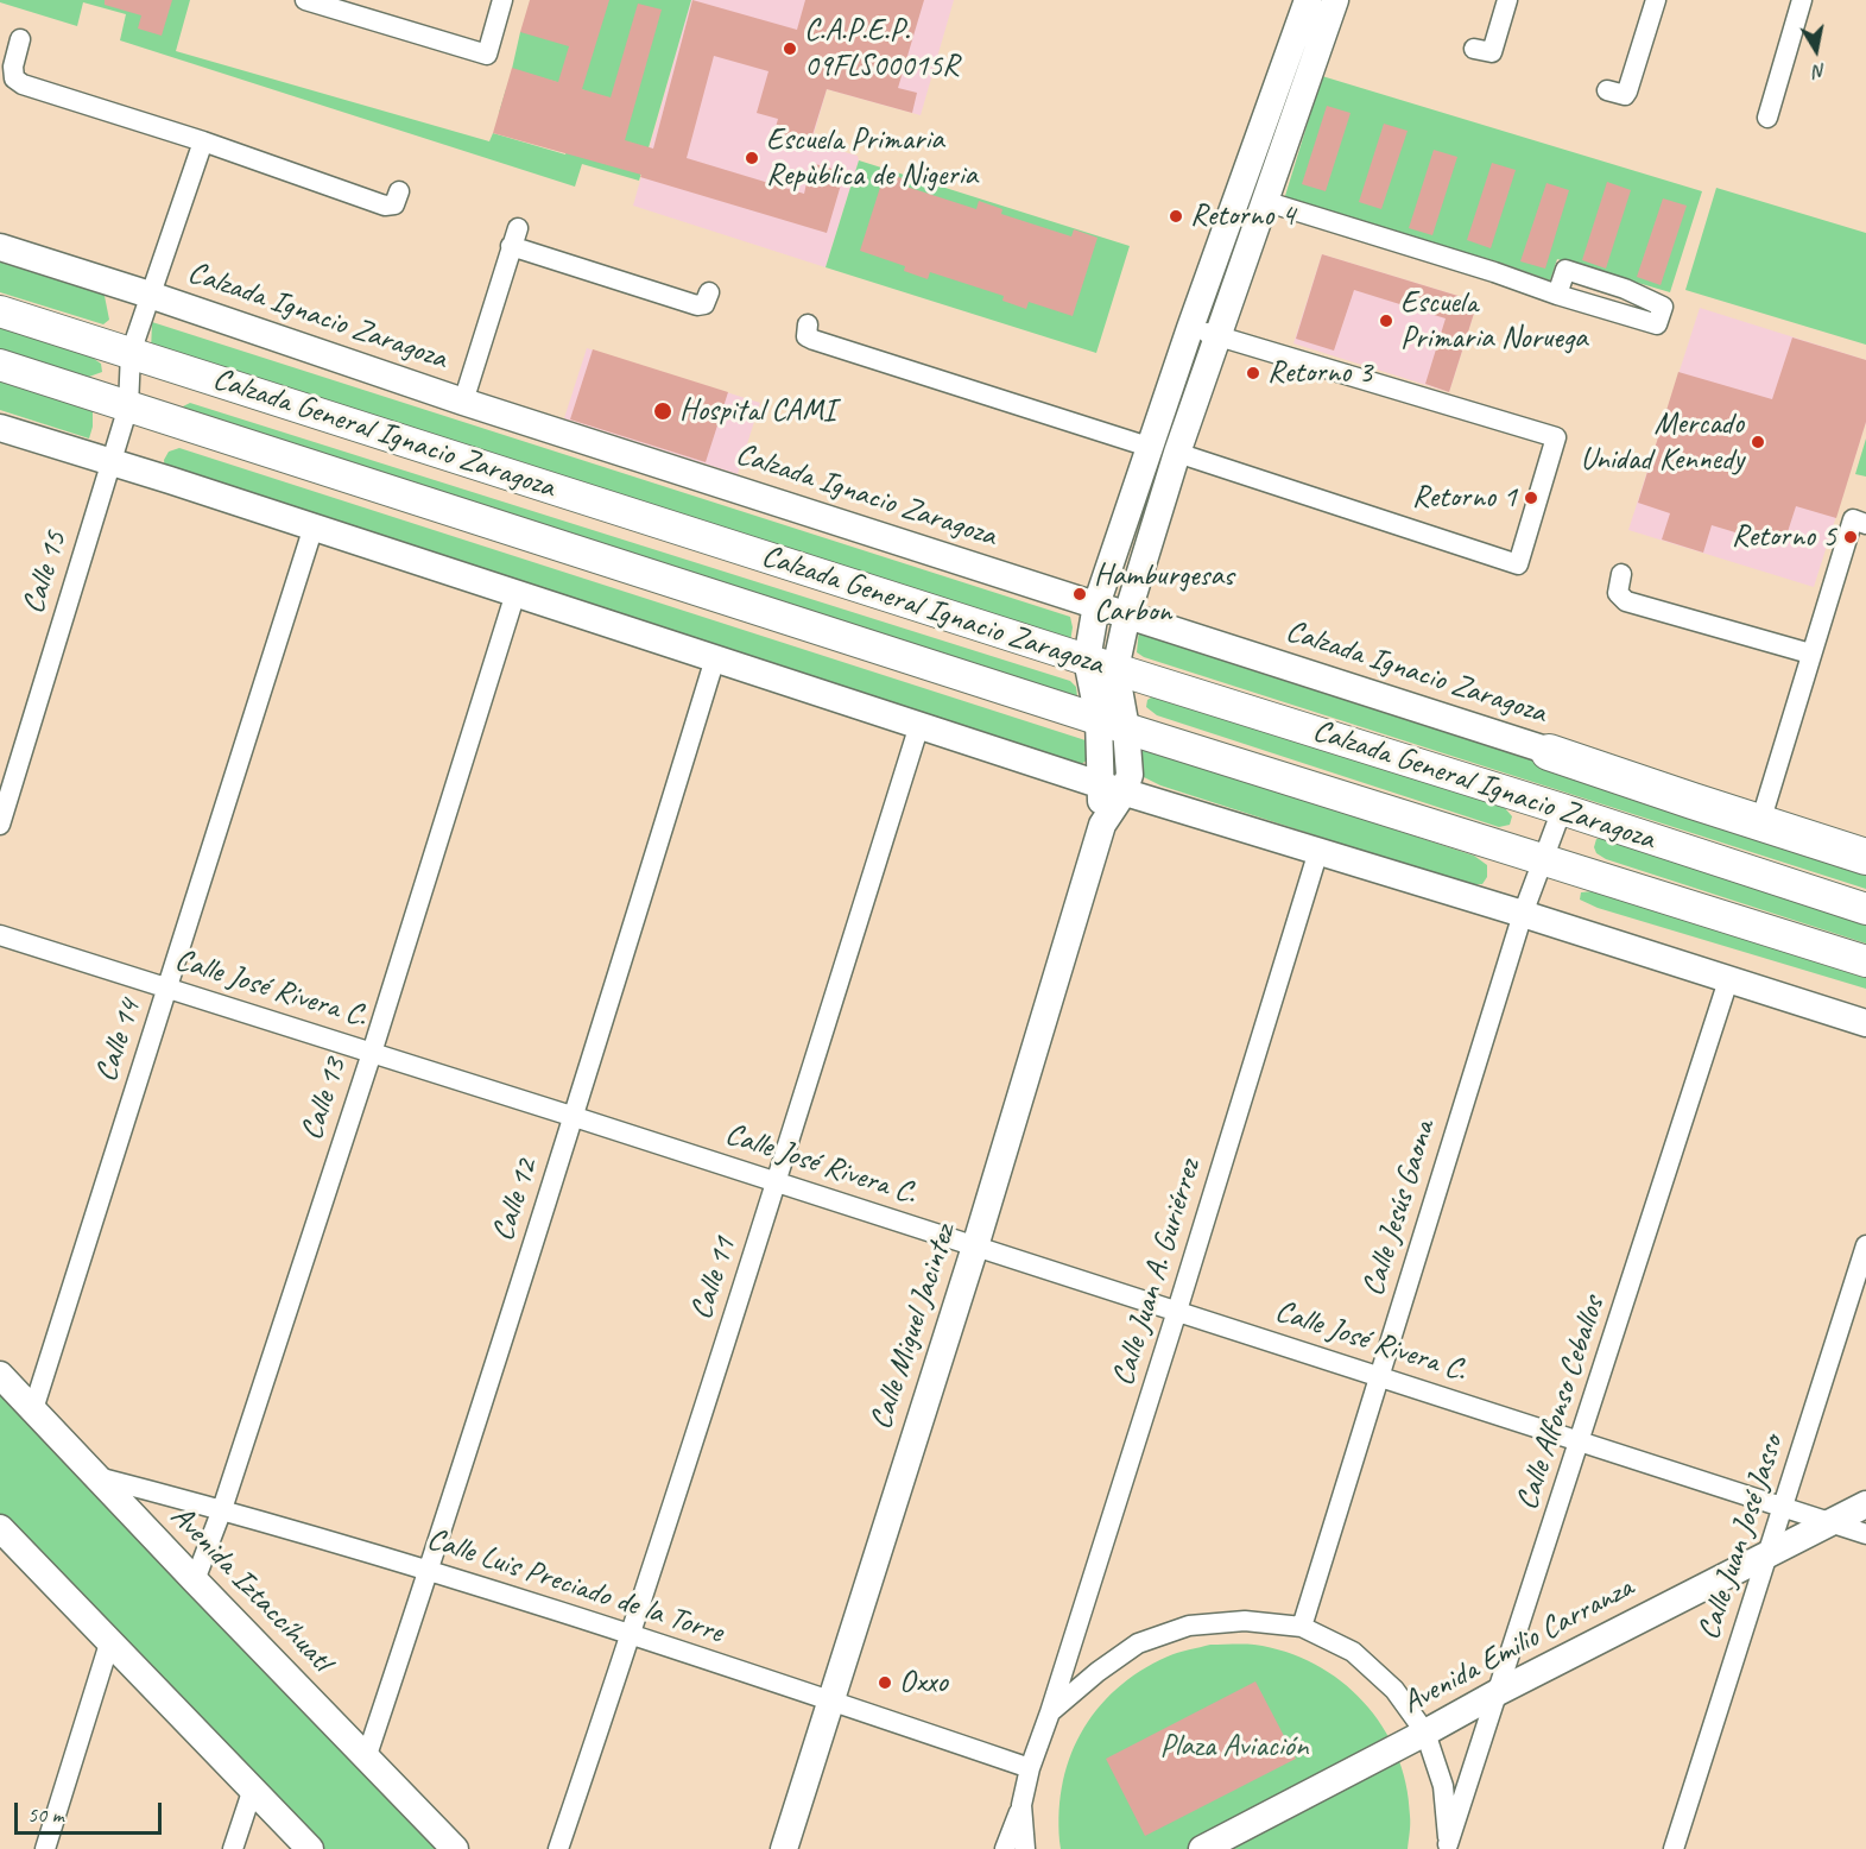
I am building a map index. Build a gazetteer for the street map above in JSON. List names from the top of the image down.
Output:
{
  "streets": {
    "main road": [
      "Calzada Ignacio Zaragoza",
      "Calzada General Ignacio Zaragoza",
      "Calle Miguel Jacintez",
      "Avenida Iztaccíhuatl",
      "Avenida Emilio Carranza"
    ],
    "street": [
      "Calle 15",
      "Calle José Rivera C.",
      "Calle 14",
      "Calle 13",
      "Calle 12",
      "Calle Jesús Gaona",
      "Calle Juan A. Guriérrez",
      "Calle 11",
      "Calle Alfonso Ceballos",
      "Calle Juan José Jasso",
      "Calle Luis Preciado de la Torre"
    ]
  },
  "crossings": [
    ["Calzada Ignacio Zaragoza", "Calzada General Ignacio Zaragoza"],
    ["Calzada Ignacio Zaragoza", "Calle 15"],
    ["Calzada General Ignacio Zaragoza", "Calle 15"],
    ["Calzada General Ignacio Zaragoza", "Calle Jesús Gaona"],
    ["Calle José Rivera C.", "Calle 14"],
    ["Calle José Rivera C.", "Calle 13"],
    ["Calle José Rivera C.", "Calle 12"],
    ["Calle José Rivera C.", "Calle Jesús Gaona"],
    ["Calle José Rivera C.", "Calle Juan A. Guriérrez"],
    ["Calle José Rivera C.", "Calle 11"],
    ["Calle José Rivera C.", "Calle Miguel Jacintez"],
    ["Calle José Rivera C.", "Calle Alfonso Ceballos"],
    ["Calle José Rivera C.", "Calle Juan José Jasso"],
    ["Calle José Rivera C.", "Avenida Emilio Carranza"],
    ["Calle 14", "Avenida Iztaccíhuatl"],
    ["Calle 13", "Calle Luis Preciado de la Torre"],
    ["Calle 13", "Avenida Iztaccíhuatl"],
    ["Calle 12", "Calle Luis Preciado de la Torre"],
    ["Calle 12", "Avenida Iztaccíhuatl"],
    ["Calle Juan A. Guriérrez", "Calle Luis Preciado de la Torre"],
    ["Calle 11", "Calle Luis Preciado de la Torre"],
    ["Calle Miguel Jacintez", "Calle Luis Preciado de la Torre"],
    ["Calle Alfonso Ceballos", "Avenida Emilio Carranza"],
    ["Calle Juan José Jasso", "Avenida Emilio Carranza"],
    ["Calle Luis Preciado de la Torre", "Avenida Iztaccíhuatl"]
  ],
  "parks": ["Plaza Aviación"],
  "places": [
    "C.A.P.E.P. 09FLS00015R",
    "Escuela Primaria Repùblica de Nigeria",
    "Retorno 4",
    "Escuela Primaria Noruega",
    "Retorno 3",
    "Hospital CAMI",
    "Mercado Unidad Kennedy",
    "Retorno 1",
    "Retorno 5",
    "Hamburgesas Carbon",
    "Oxxo"
  ],
  "scale_bar": "50 m",
  "north": "bottom"
}
